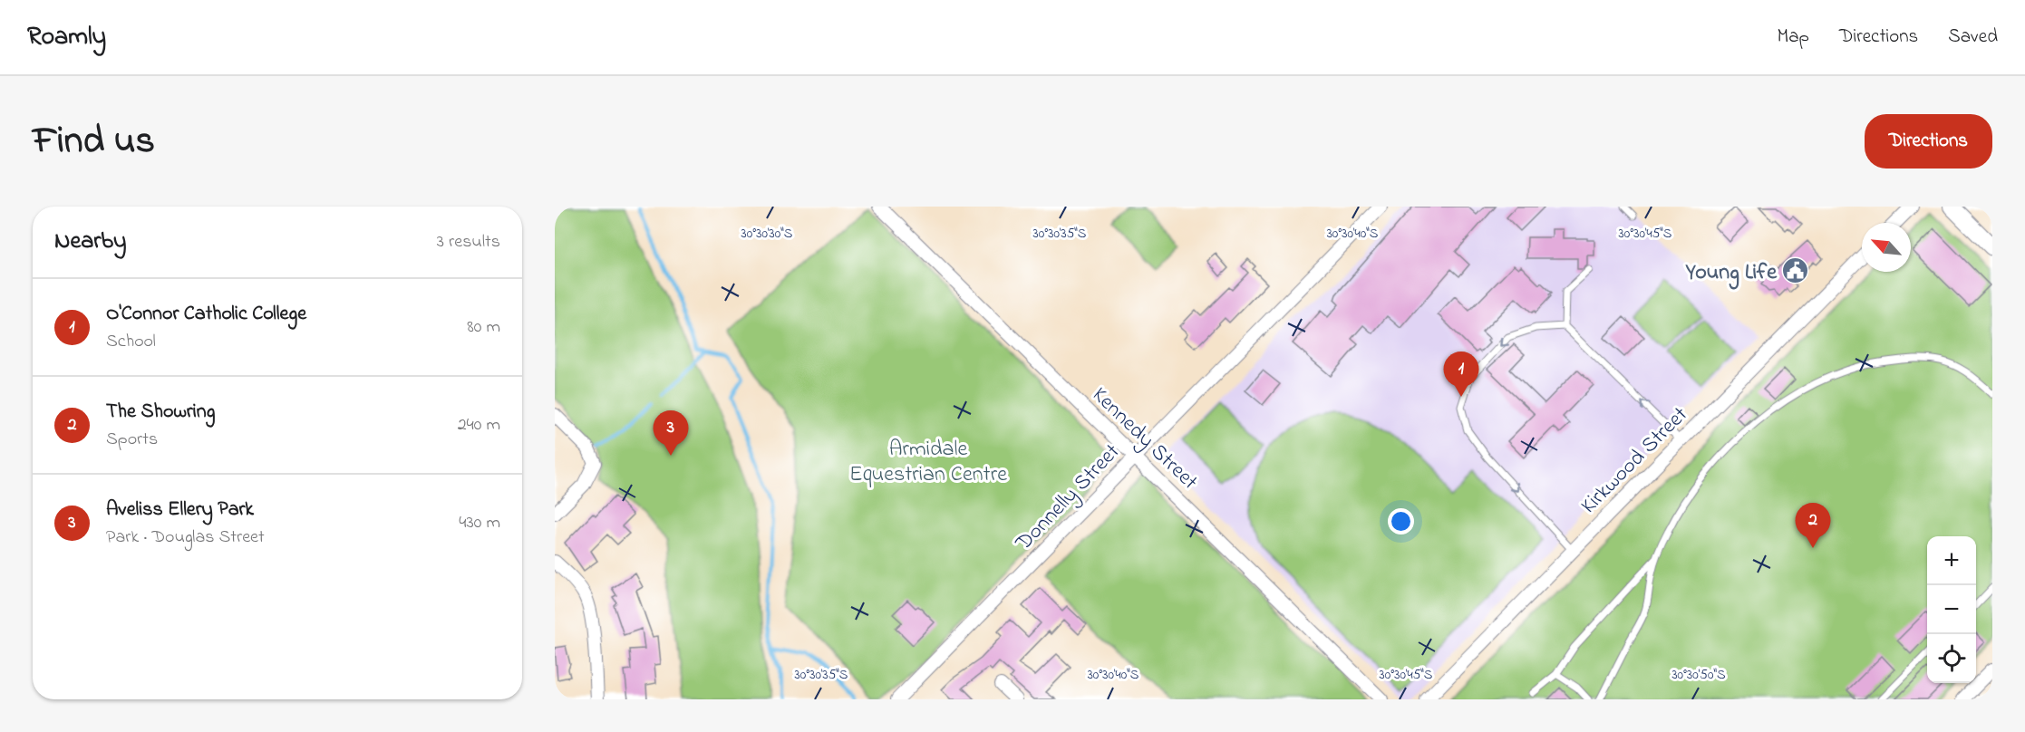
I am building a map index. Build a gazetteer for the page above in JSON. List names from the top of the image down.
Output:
{
  "streets": {
    "street": ["Kennedy Street", "Kirkwood Street", "Donnelly Street"]
  },
  "crossings": [
    ["Kennedy Street", "Donnelly Street"]
  ],
  "parks": ["Armidale Equestrian Centre"],
  "places": {
    "public building": ["Young Life"]
  },
  "north": "top left",
  "page": {
    "header": "Roamly",
    "nav": ["Map", "Directions", "Saved"],
    "title": "Find us",
    "buttons": "Directions",
    "heading": ["Nearby", "3 results"],
    "list": [
      {
        "mark": "1",
        "name": "O'Connor Catholic College",
        "note": "School",
        "value": "80 m"
      },
      {
        "mark": "2",
        "name": "The Showring",
        "note": "Sports",
        "value": "240 m"
      },
      {
        "mark": "3",
        "name": "Aveliss Ellery Park",
        "note": "Park · Douglas Street",
        "value": "430 m"
      }
    ],
    "pins": ["1", "3", "2"],
    "map_buttons": ["+", "−"]
  },
  "coordinates": [
    "30°30'30\"S",
    "30°30'35\"S",
    "30°30'40\"S",
    "30°30'45\"S",
    "30°30'50\"S"
  ]
}
